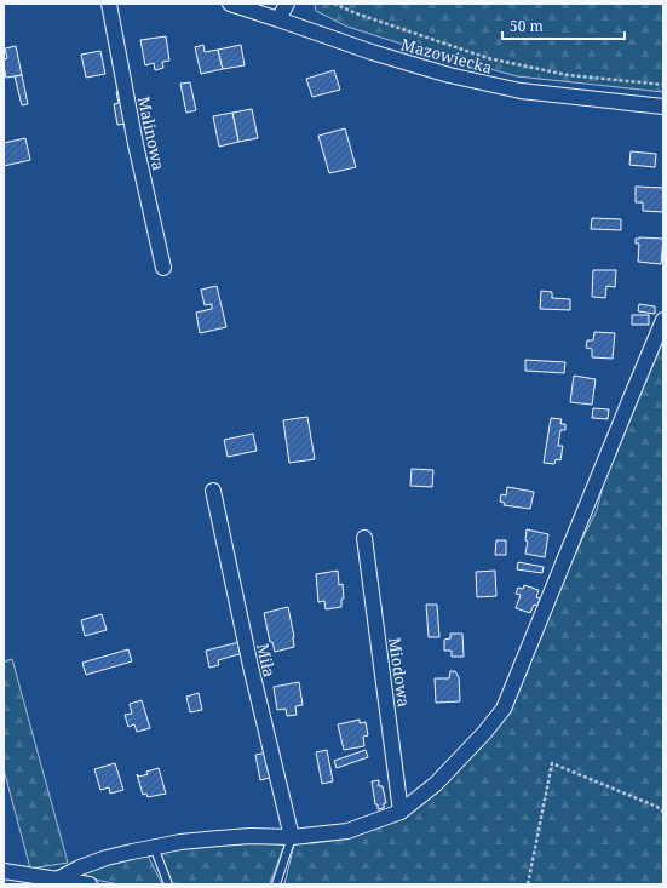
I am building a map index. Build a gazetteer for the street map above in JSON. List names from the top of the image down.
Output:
{
  "streets": {
    "street": [
      "Mazowiecka",
      "Malinowa",
      "Miła",
      "Miodowa"
    ]
  },
  "scale_bar": "50 m"
}
